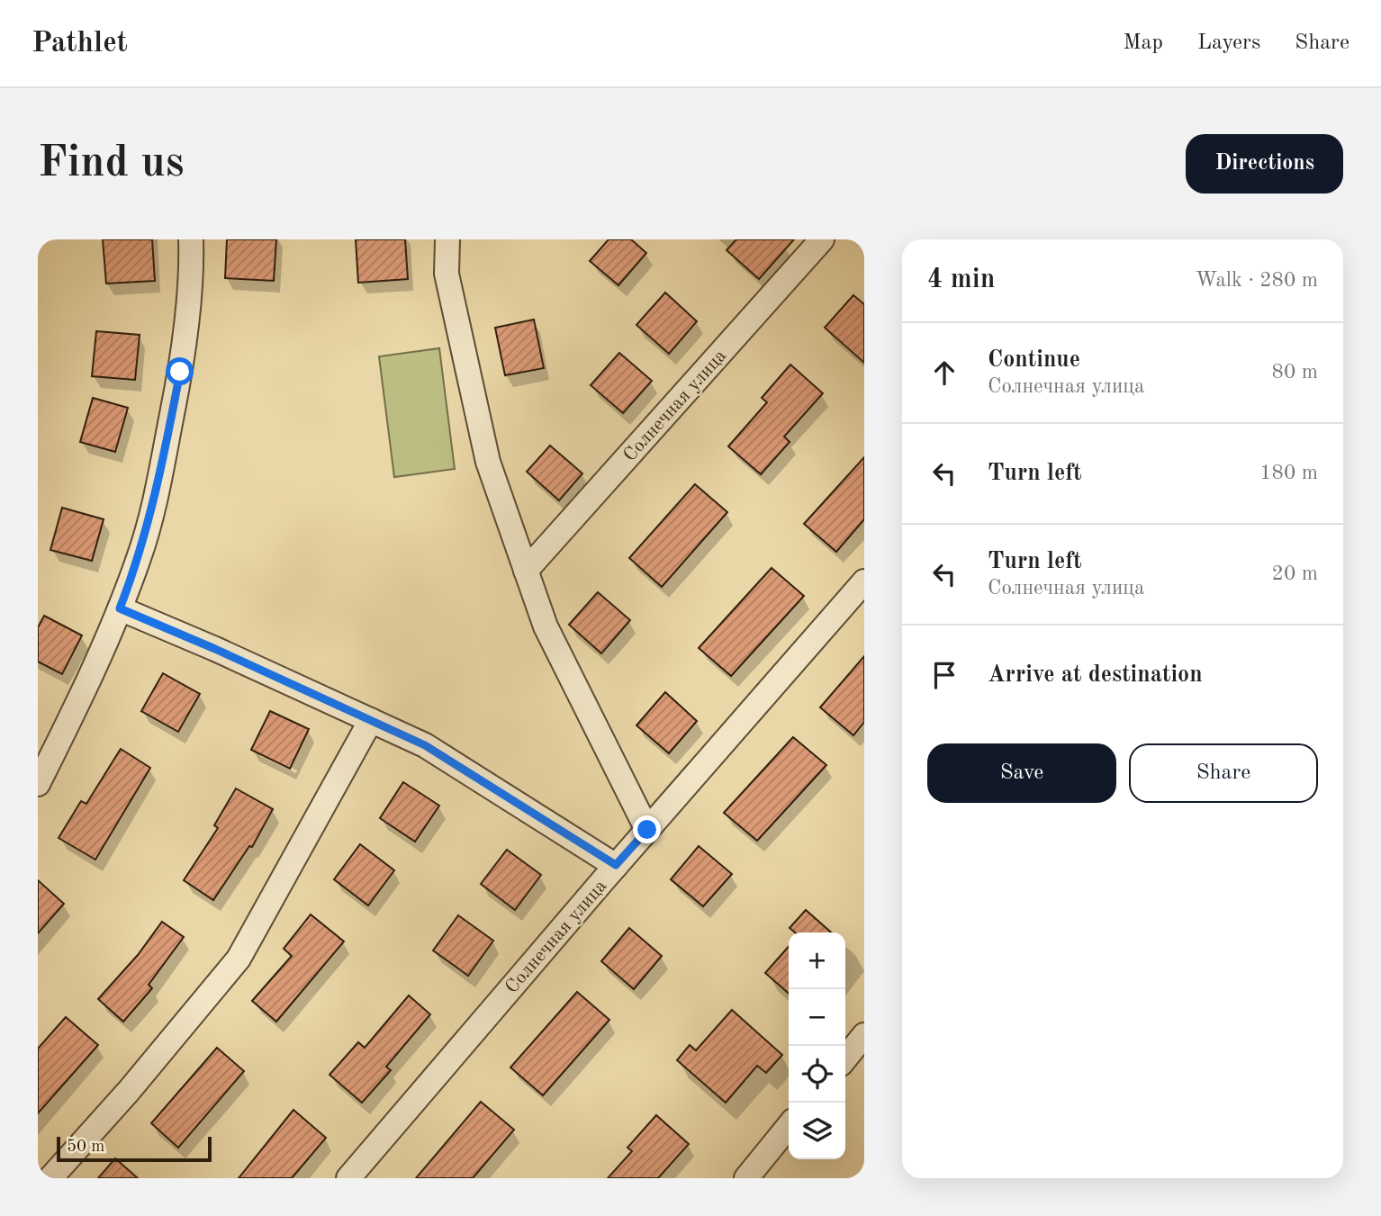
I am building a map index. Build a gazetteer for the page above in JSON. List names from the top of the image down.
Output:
{
  "streets": {
    "street": ["Солнечная улица"]
  },
  "scale_bar": "50 m",
  "page": {
    "header": "Pathlet",
    "nav": ["Map", "Layers", "Share"],
    "buttons": [
      "Directions",
      ["Save", "Share"]
    ],
    "title": "Find us",
    "heading": ["4 min", "Walk · 280 m"],
    "list": [
      ["Continue", "Солнечная улица", "80 m"],
      ["Turn left", "180 m"],
      ["Turn left", "Солнечная улица", "20 m"],
      "Arrive at destination"
    ],
    "map_buttons": ["+", "−"],
    "scale": "50 m"
  }
}
